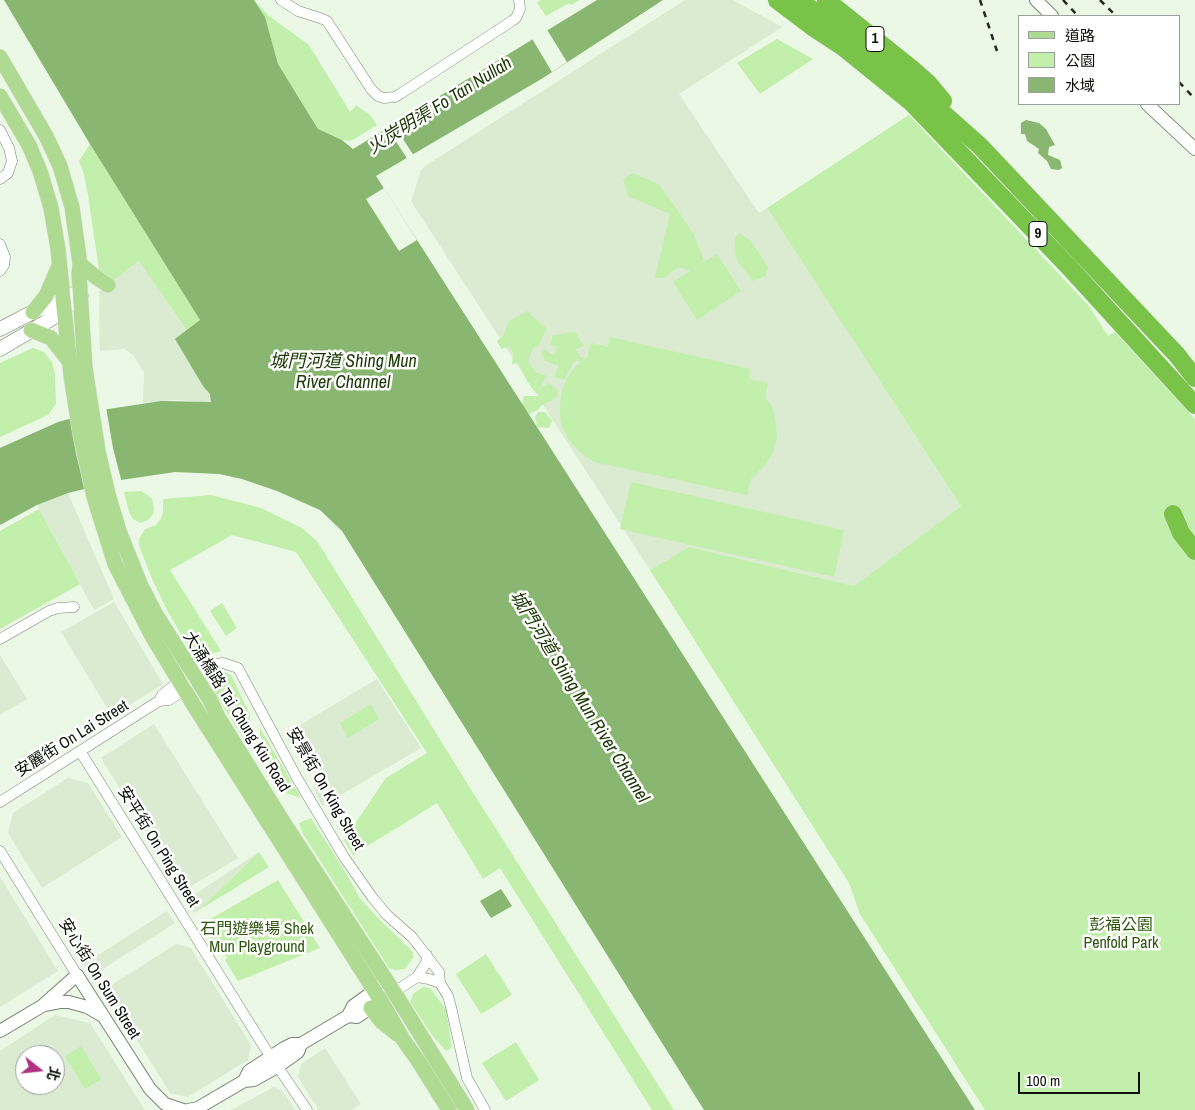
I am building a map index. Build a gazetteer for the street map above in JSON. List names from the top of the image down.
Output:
{
  "streets": {
    "highway": ["1", "9"],
    "main road": ["大涌橋路 Tai Chung Kiu Road"],
    "street": [
      "安麗街 On Lai Street",
      "安景街 On King Street",
      "安平街 On Ping Street",
      "安心街 On Sum Street"
    ]
  },
  "crossings": [
    ["1", "9"],
    ["大涌橋路 Tai Chung Kiu Road", "安麗街 On Lai Street"],
    ["大涌橋路 Tai Chung Kiu Road", "安景街 On King Street"],
    ["安麗街 On Lai Street", "安景街 On King Street"],
    ["安麗街 On Lai Street", "安平街 On Ping Street"]
  ],
  "water": ["火炭明渠 Fo Tan Nullah", "城門河道 Shing Mun River Channel"],
  "parks": ["彭福公園 Penfold Park", "石門遊樂場 Shek Mun Playground"],
  "legend": ["道路", "公園", "水域"],
  "scale_bar": "100 m",
  "north": "right"
}
